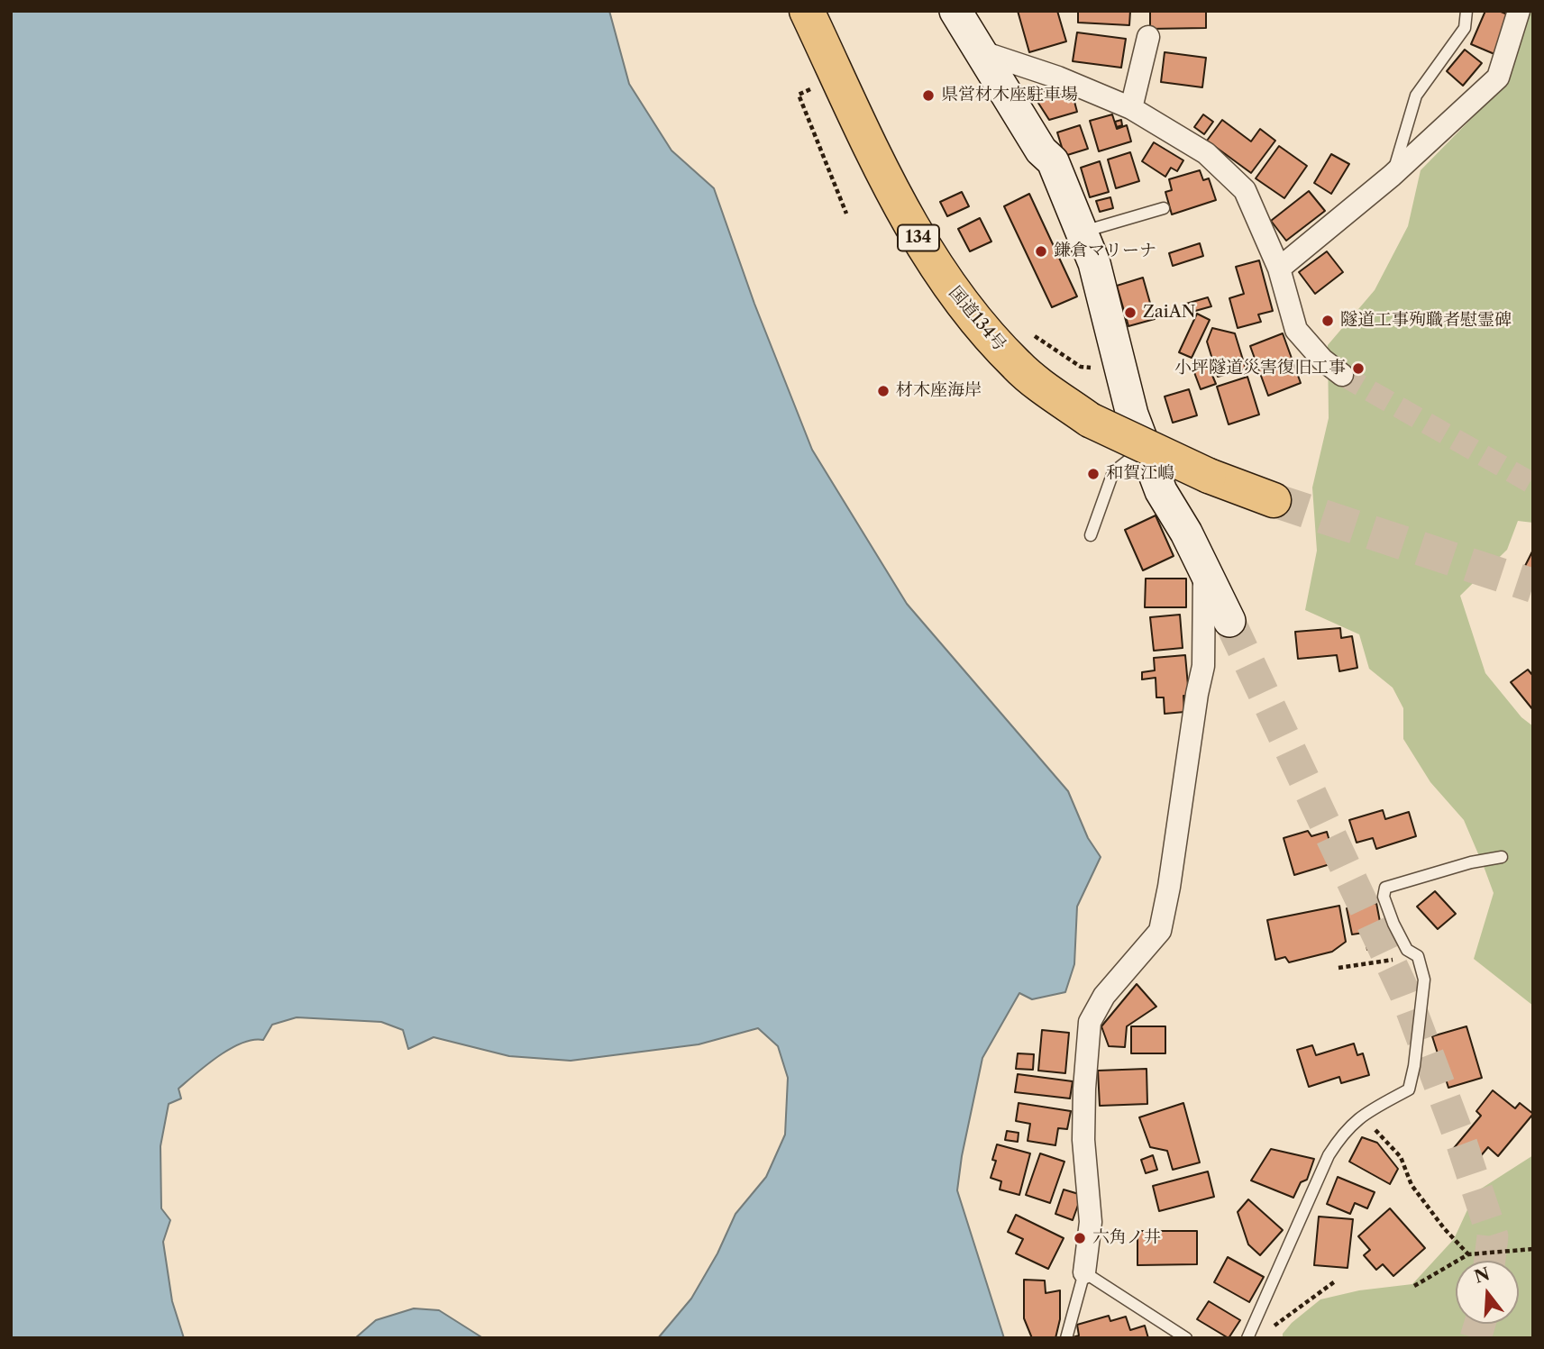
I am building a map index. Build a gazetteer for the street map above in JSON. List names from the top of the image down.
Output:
{
  "streets": {
    "highway": ["134", "国道134号"]
  },
  "places": [
    "県営材木座駐車場",
    "鎌倉マリーナ",
    "ZaiAN",
    "隧道工事殉職者慰霊碑",
    "小坪隧道災害復旧工事",
    "材木座海岸",
    "和賀江嶋",
    "六角ノ井"
  ],
  "north": "top"
}
